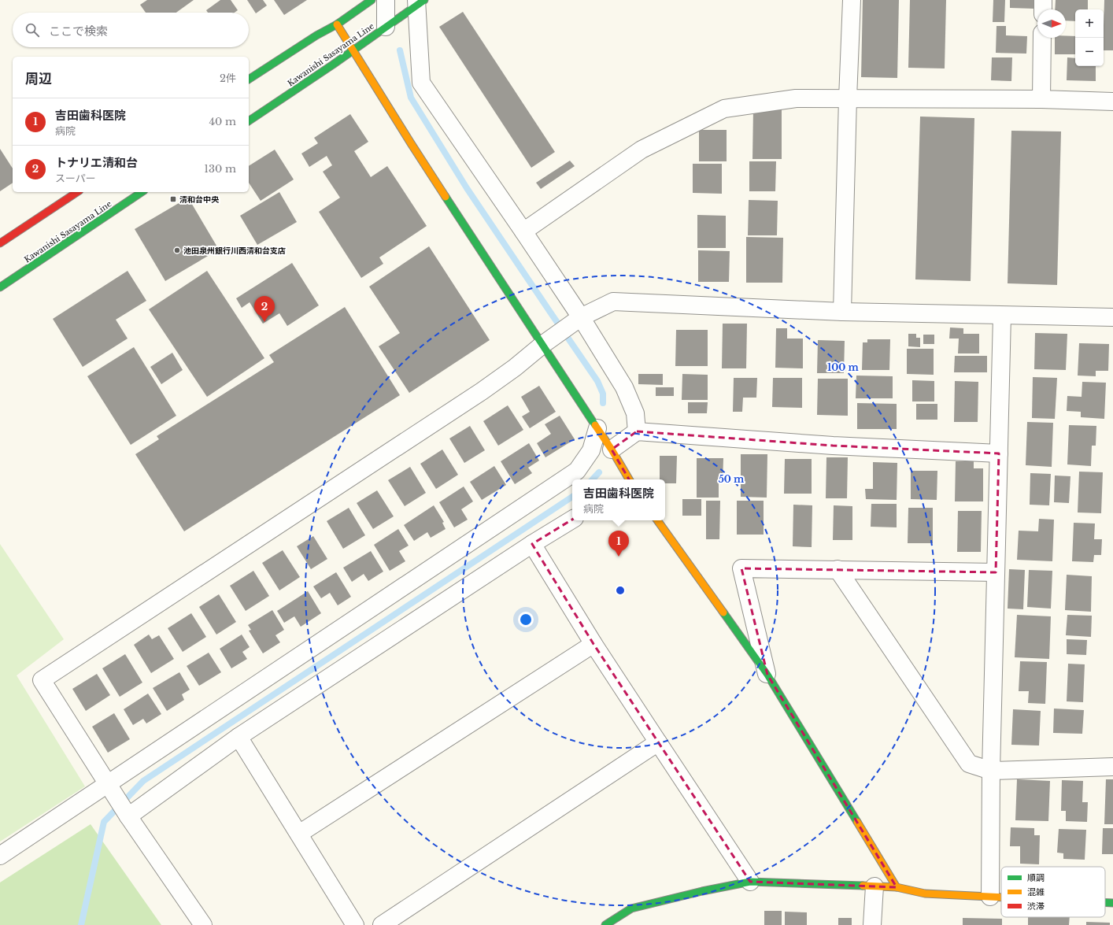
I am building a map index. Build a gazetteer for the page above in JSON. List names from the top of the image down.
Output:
{
  "streets": {
    "street": ["Kawanishi Sasayama Line"]
  },
  "places": {
    "transit": ["清和台中央"],
    "other": ["池田泉州銀行川西清和台支店"]
  },
  "legend": ["順調", "混雑", "渋滞"],
  "north": "right",
  "page": {
    "map_buttons": ["+", "−"],
    "search": "ここで検索",
    "heading": ["周辺", "2件"],
    "list": [
      {
        "mark": "1",
        "name": "吉田歯科医院",
        "note": "病院",
        "value": "40 m"
      },
      {
        "mark": "2",
        "name": "トナリエ清和台",
        "note": "スーパー",
        "value": "130 m"
      }
    ],
    "pins": ["2", "1"],
    "popup": ["吉田歯科医院", "病院"]
  },
  "rings": ["100 m", "50 m"]
}
